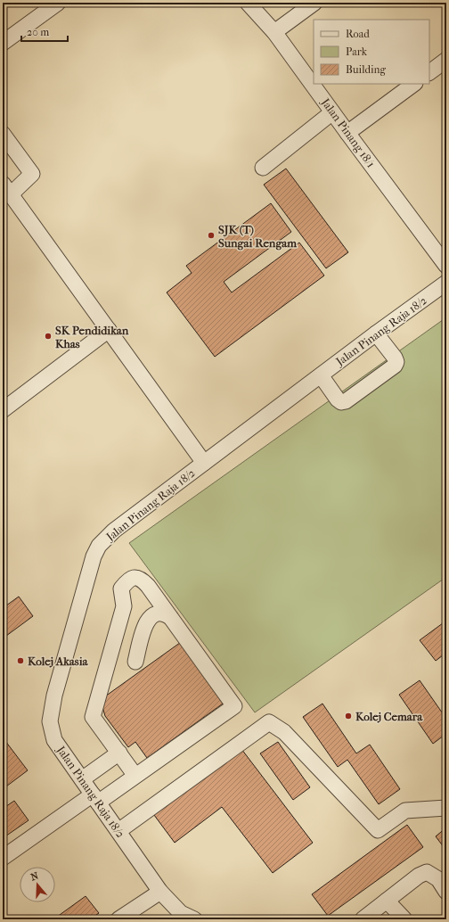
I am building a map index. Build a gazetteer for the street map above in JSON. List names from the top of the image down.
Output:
{
  "streets": {
    "street": ["Jalan Pinang 18/1", "Jalan Pinang Raja 18/2"]
  },
  "places": [
    "SJK (T) Sungai Rengam",
    "SK Pendidikan Khas",
    "Kolej Akasia",
    "Kolej Cemara"
  ],
  "legend": ["Road", "Park", "Building"],
  "scale_bar": "20 m",
  "north": "top"
}
